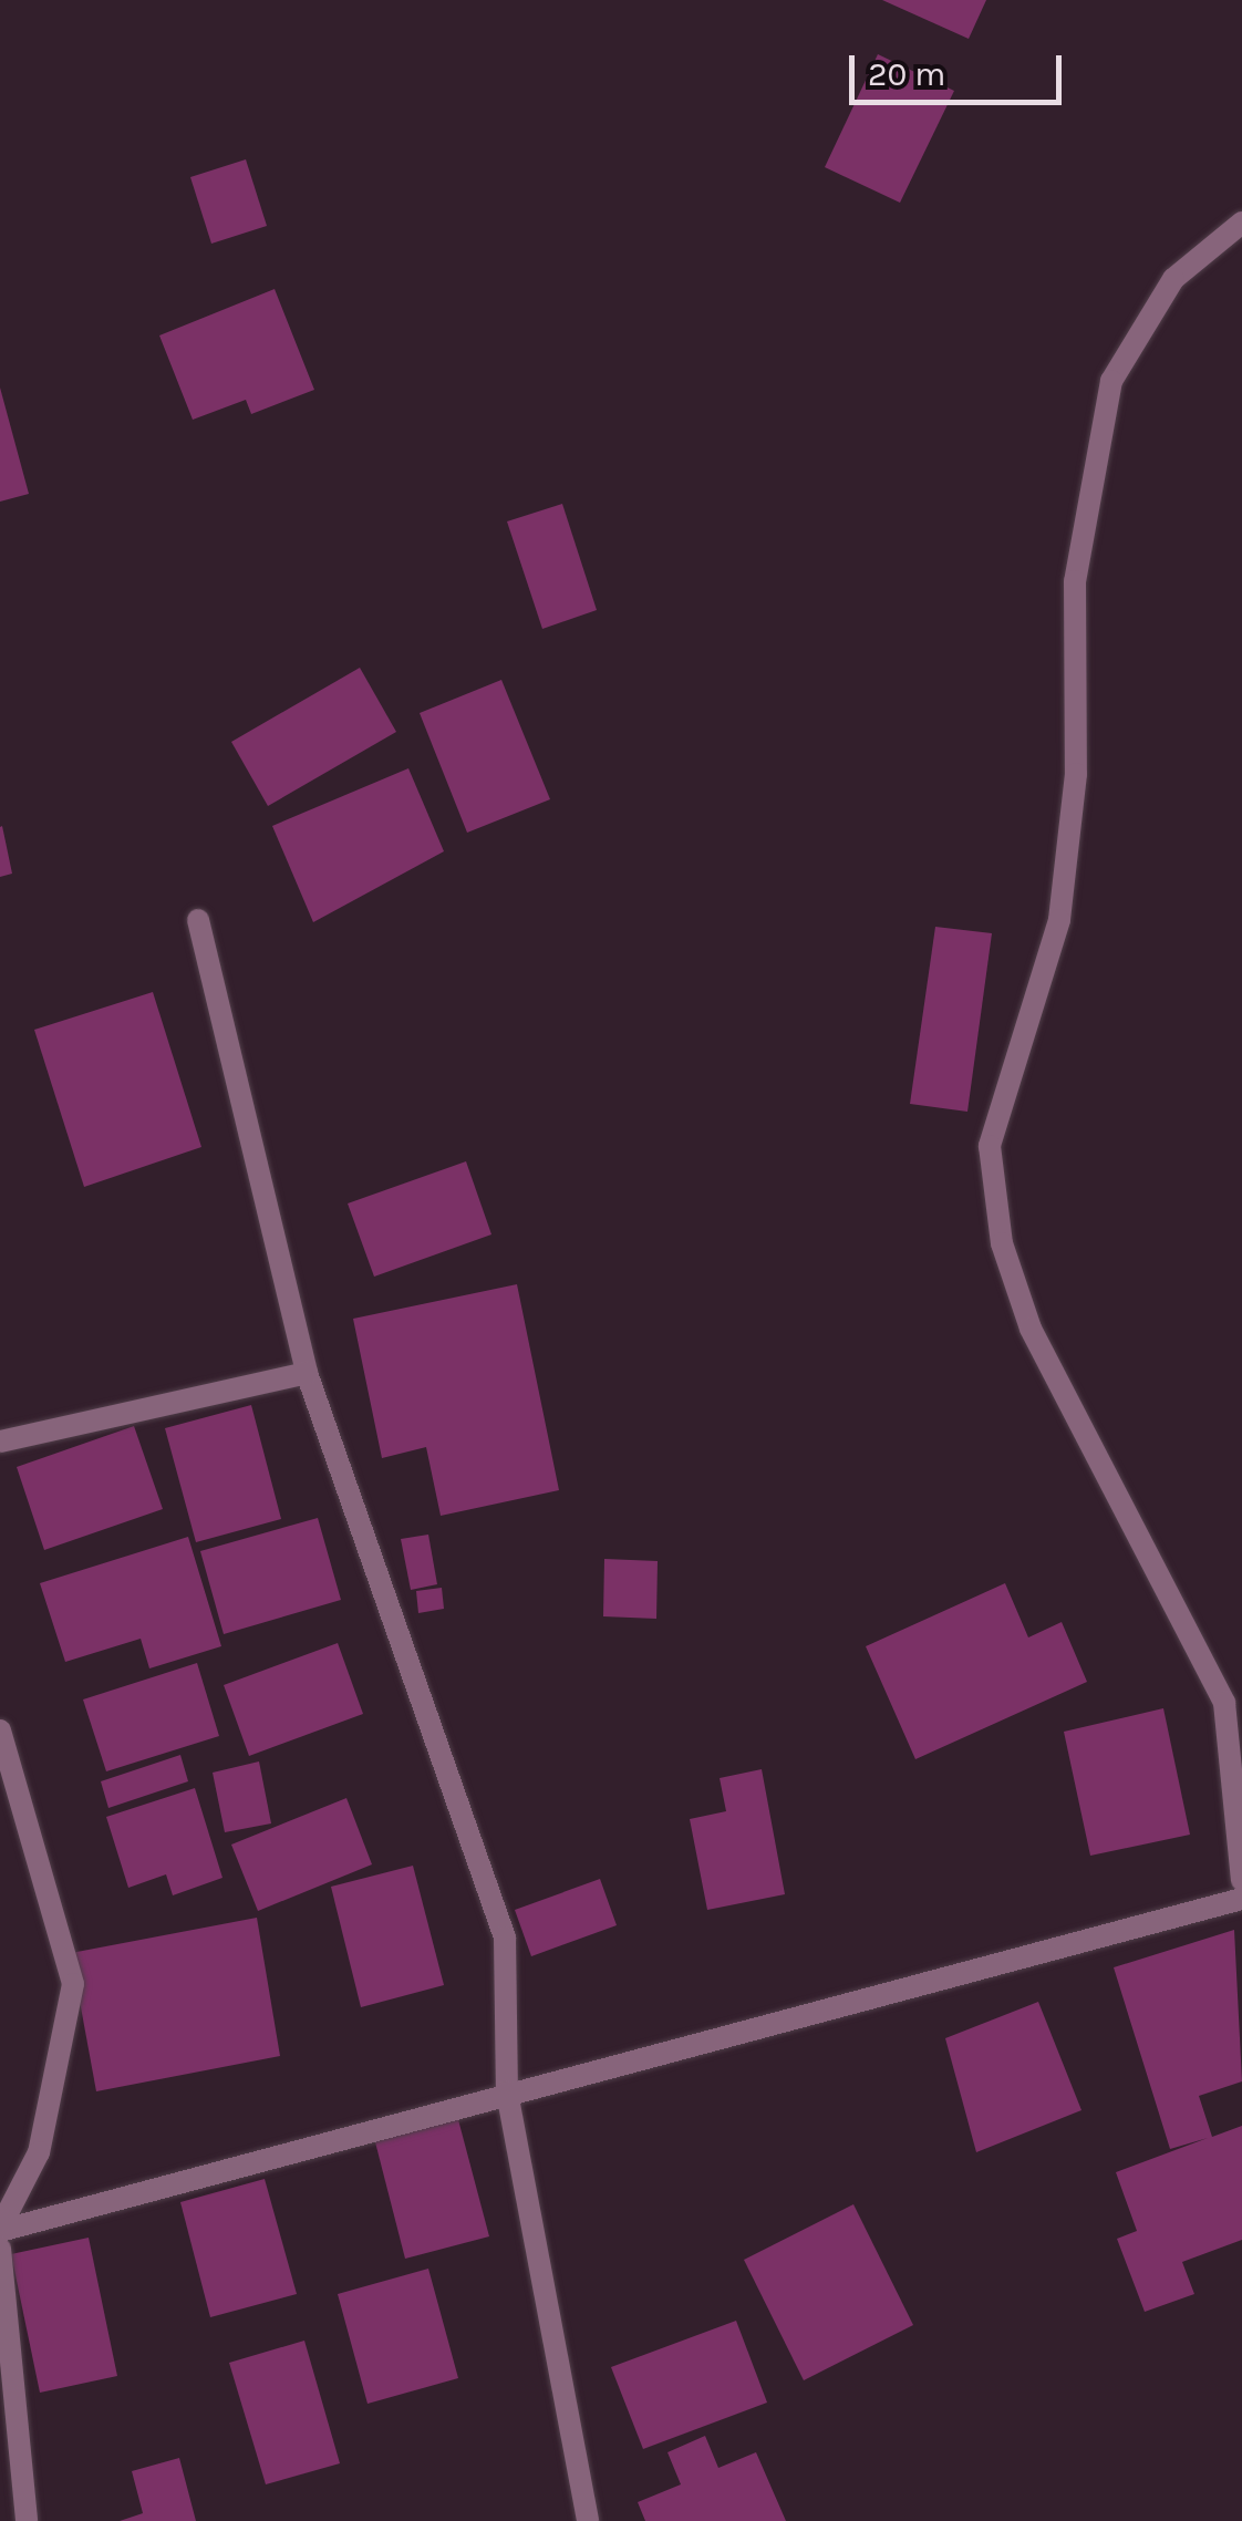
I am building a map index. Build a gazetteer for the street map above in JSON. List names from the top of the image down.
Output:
{
  "scale_bar": "20 m"
}
